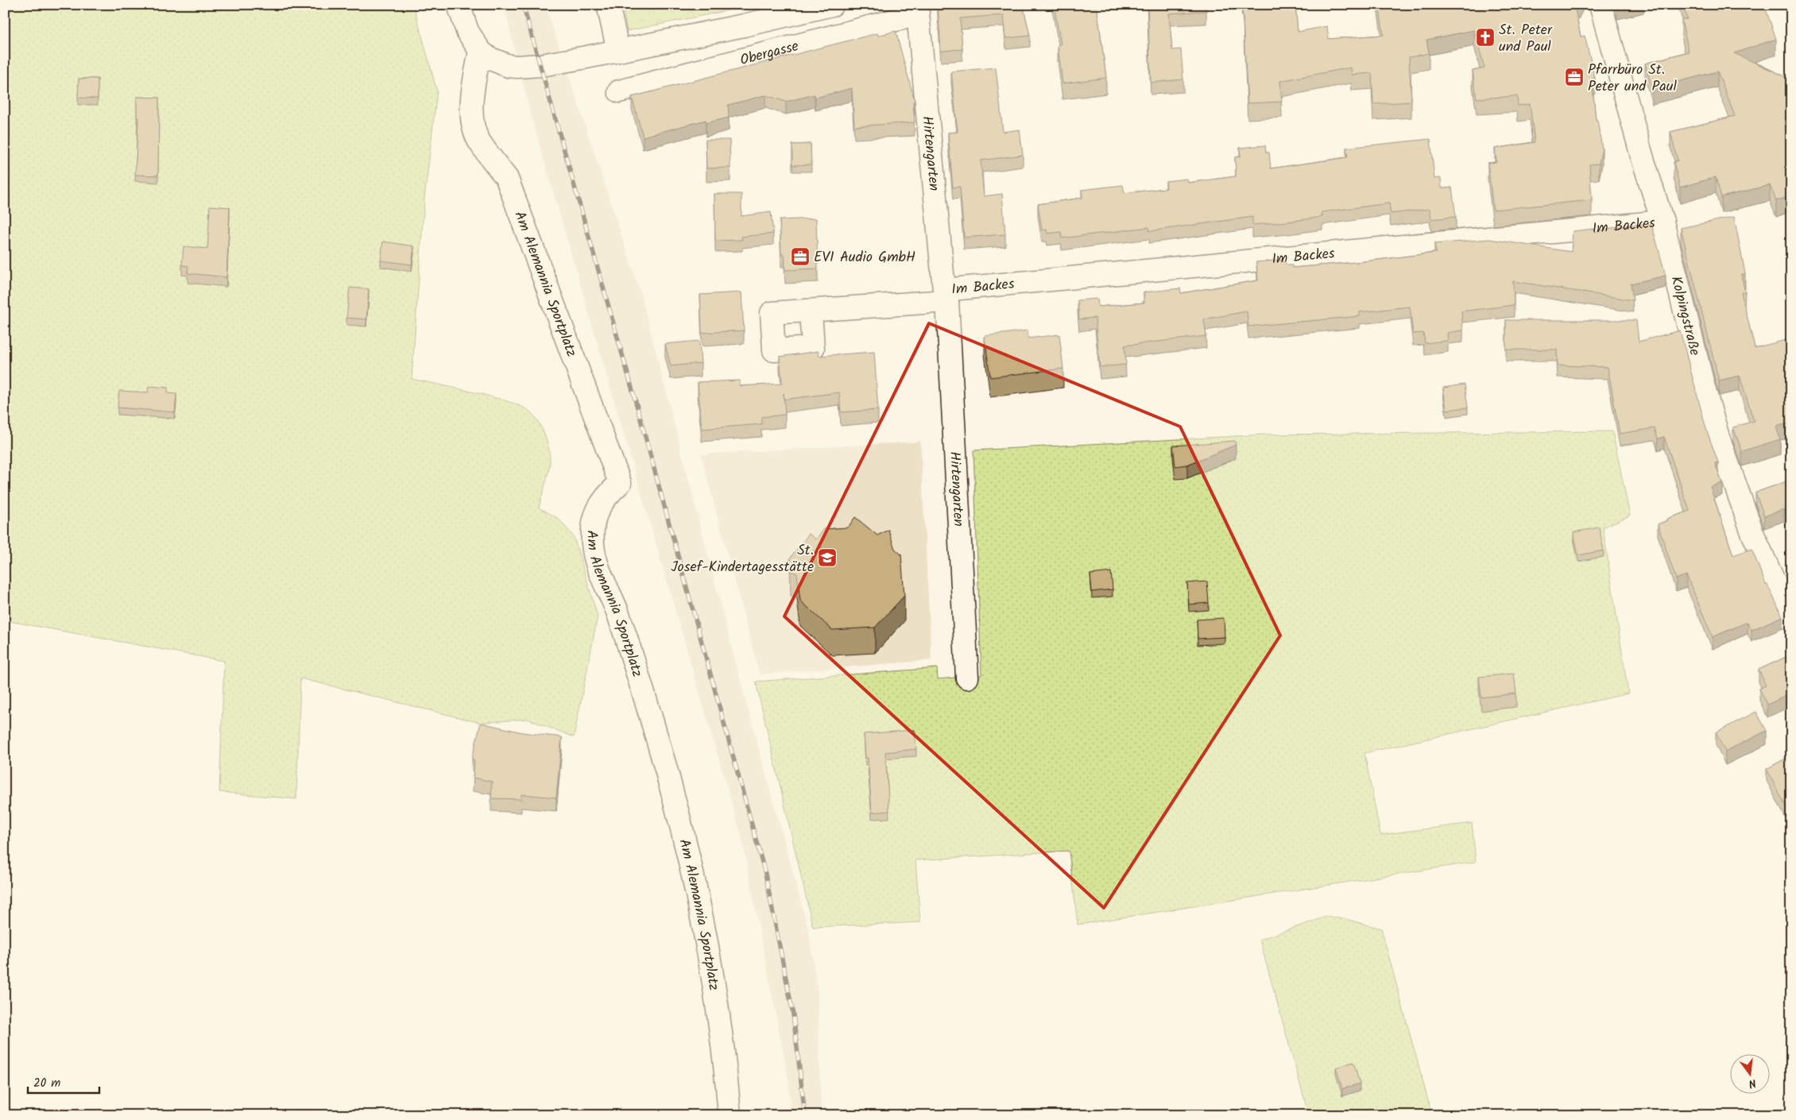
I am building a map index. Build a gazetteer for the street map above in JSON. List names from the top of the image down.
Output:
{
  "streets": {
    "street": [
      "Obergasse",
      "Hirtengarten",
      "Im Backes",
      "Am Alemannia Sportplatz",
      "Kolpingstraße"
    ]
  },
  "crossings": [
    ["Obergasse", "Hirtengarten"],
    ["Hirtengarten", "Im Backes"],
    ["Im Backes", "Kolpingstraße"]
  ],
  "places": {
    "church": ["St. Peter und Paul"],
    "office": ["Pfarrbüro St. Peter und Paul", "EVI Audio GmbH"],
    "school or university": ["St. Josef-Kindertagesstätte"]
  },
  "scale_bar": "20 m",
  "north": "bottom"
}
